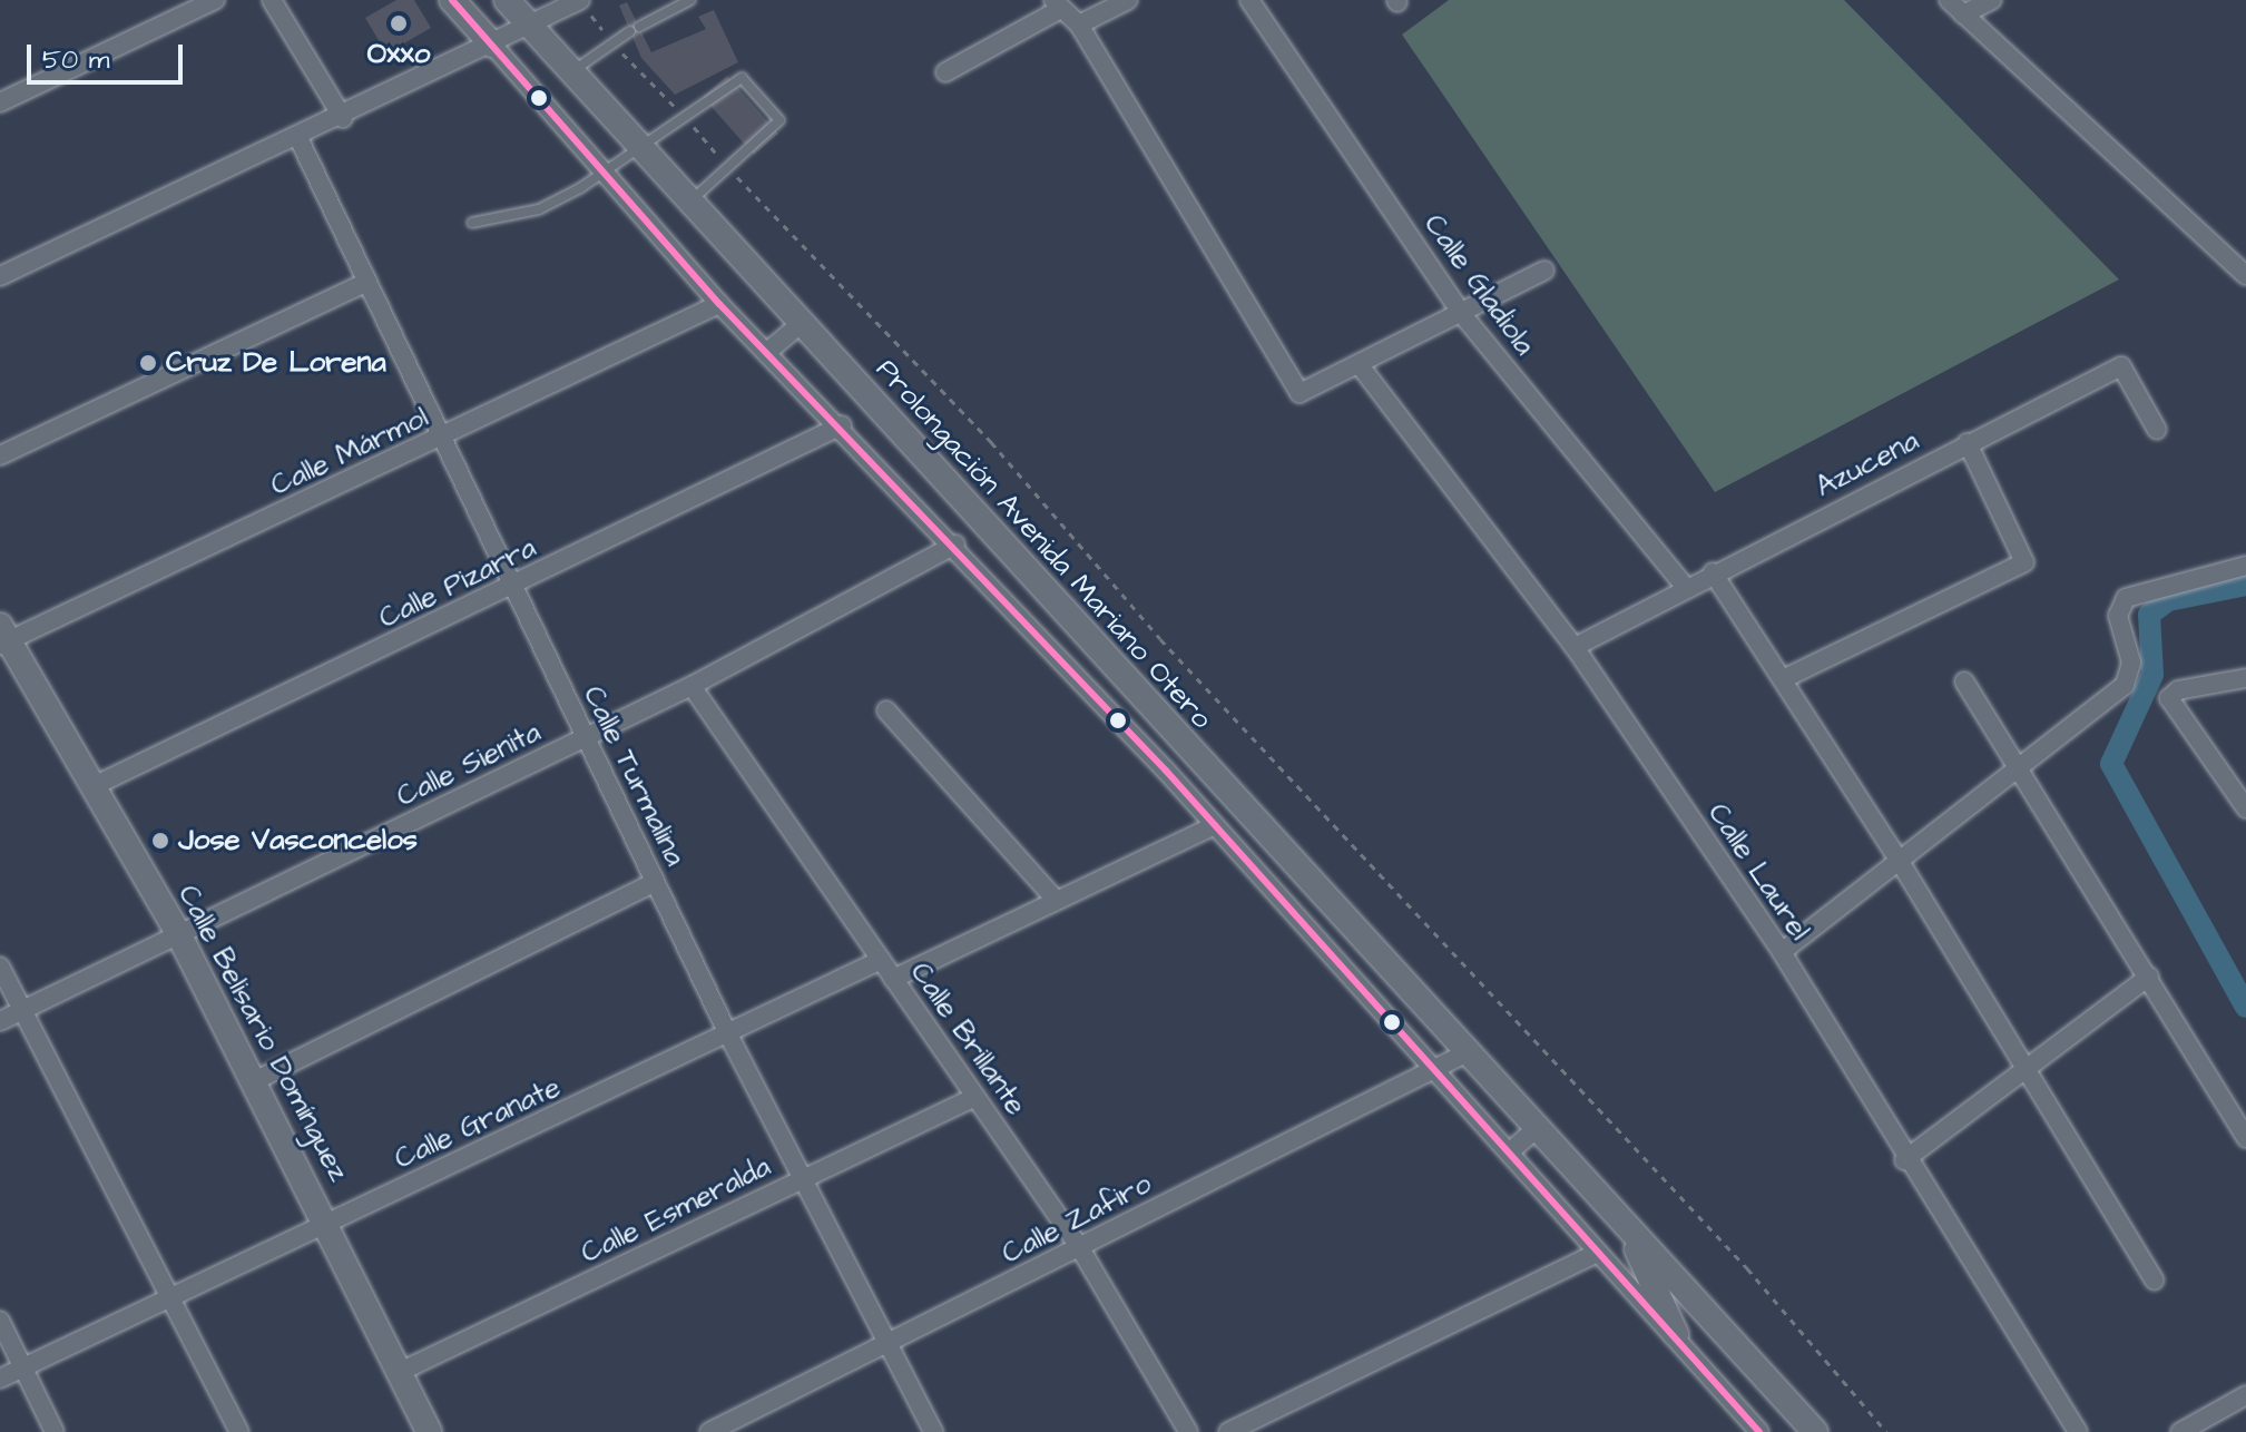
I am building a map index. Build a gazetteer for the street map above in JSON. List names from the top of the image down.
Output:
{
  "streets": {
    "main road": ["Prolongación Avenida Mariano Otero", "Calle Belisario Domínguez"],
    "street": [
      "Calle Gladiola",
      "Calle Mármol",
      "Azucena",
      "Calle Pizarra",
      "Calle Sienita",
      "Calle Turmalina",
      "Calle Laurel",
      "Calle Brillante",
      "Calle Granate",
      "Calle Esmeralda",
      "Calle Zafiro"
    ]
  },
  "crossings": [
    ["Calle Gladiola", "Azucena"],
    ["Calle Mármol", "Calle Turmalina"],
    ["Calle Mármol", "Calle Belisario Domínguez"],
    ["Azucena", "Calle Laurel"],
    ["Prolongación Avenida Mariano Otero", "Calle Zafiro"],
    ["Calle Pizarra", "Calle Turmalina"],
    ["Calle Pizarra", "Calle Belisario Domínguez"],
    ["Calle Sienita", "Calle Turmalina"],
    ["Calle Sienita", "Calle Belisario Domínguez"],
    ["Calle Sienita", "Calle Brillante"],
    ["Calle Turmalina", "Calle Granate"],
    ["Calle Turmalina", "Calle Esmeralda"],
    ["Calle Turmalina", "Calle Zafiro"],
    ["Calle Belisario Domínguez", "Calle Granate"],
    ["Calle Belisario Domínguez", "Calle Esmeralda"],
    ["Calle Brillante", "Calle Granate"],
    ["Calle Brillante", "Calle Esmeralda"],
    ["Calle Brillante", "Calle Zafiro"]
  ],
  "places": ["Oxxo", "Cruz De Lorena", "Jose Vasconcelos"],
  "scale_bar": "50 m"
}
